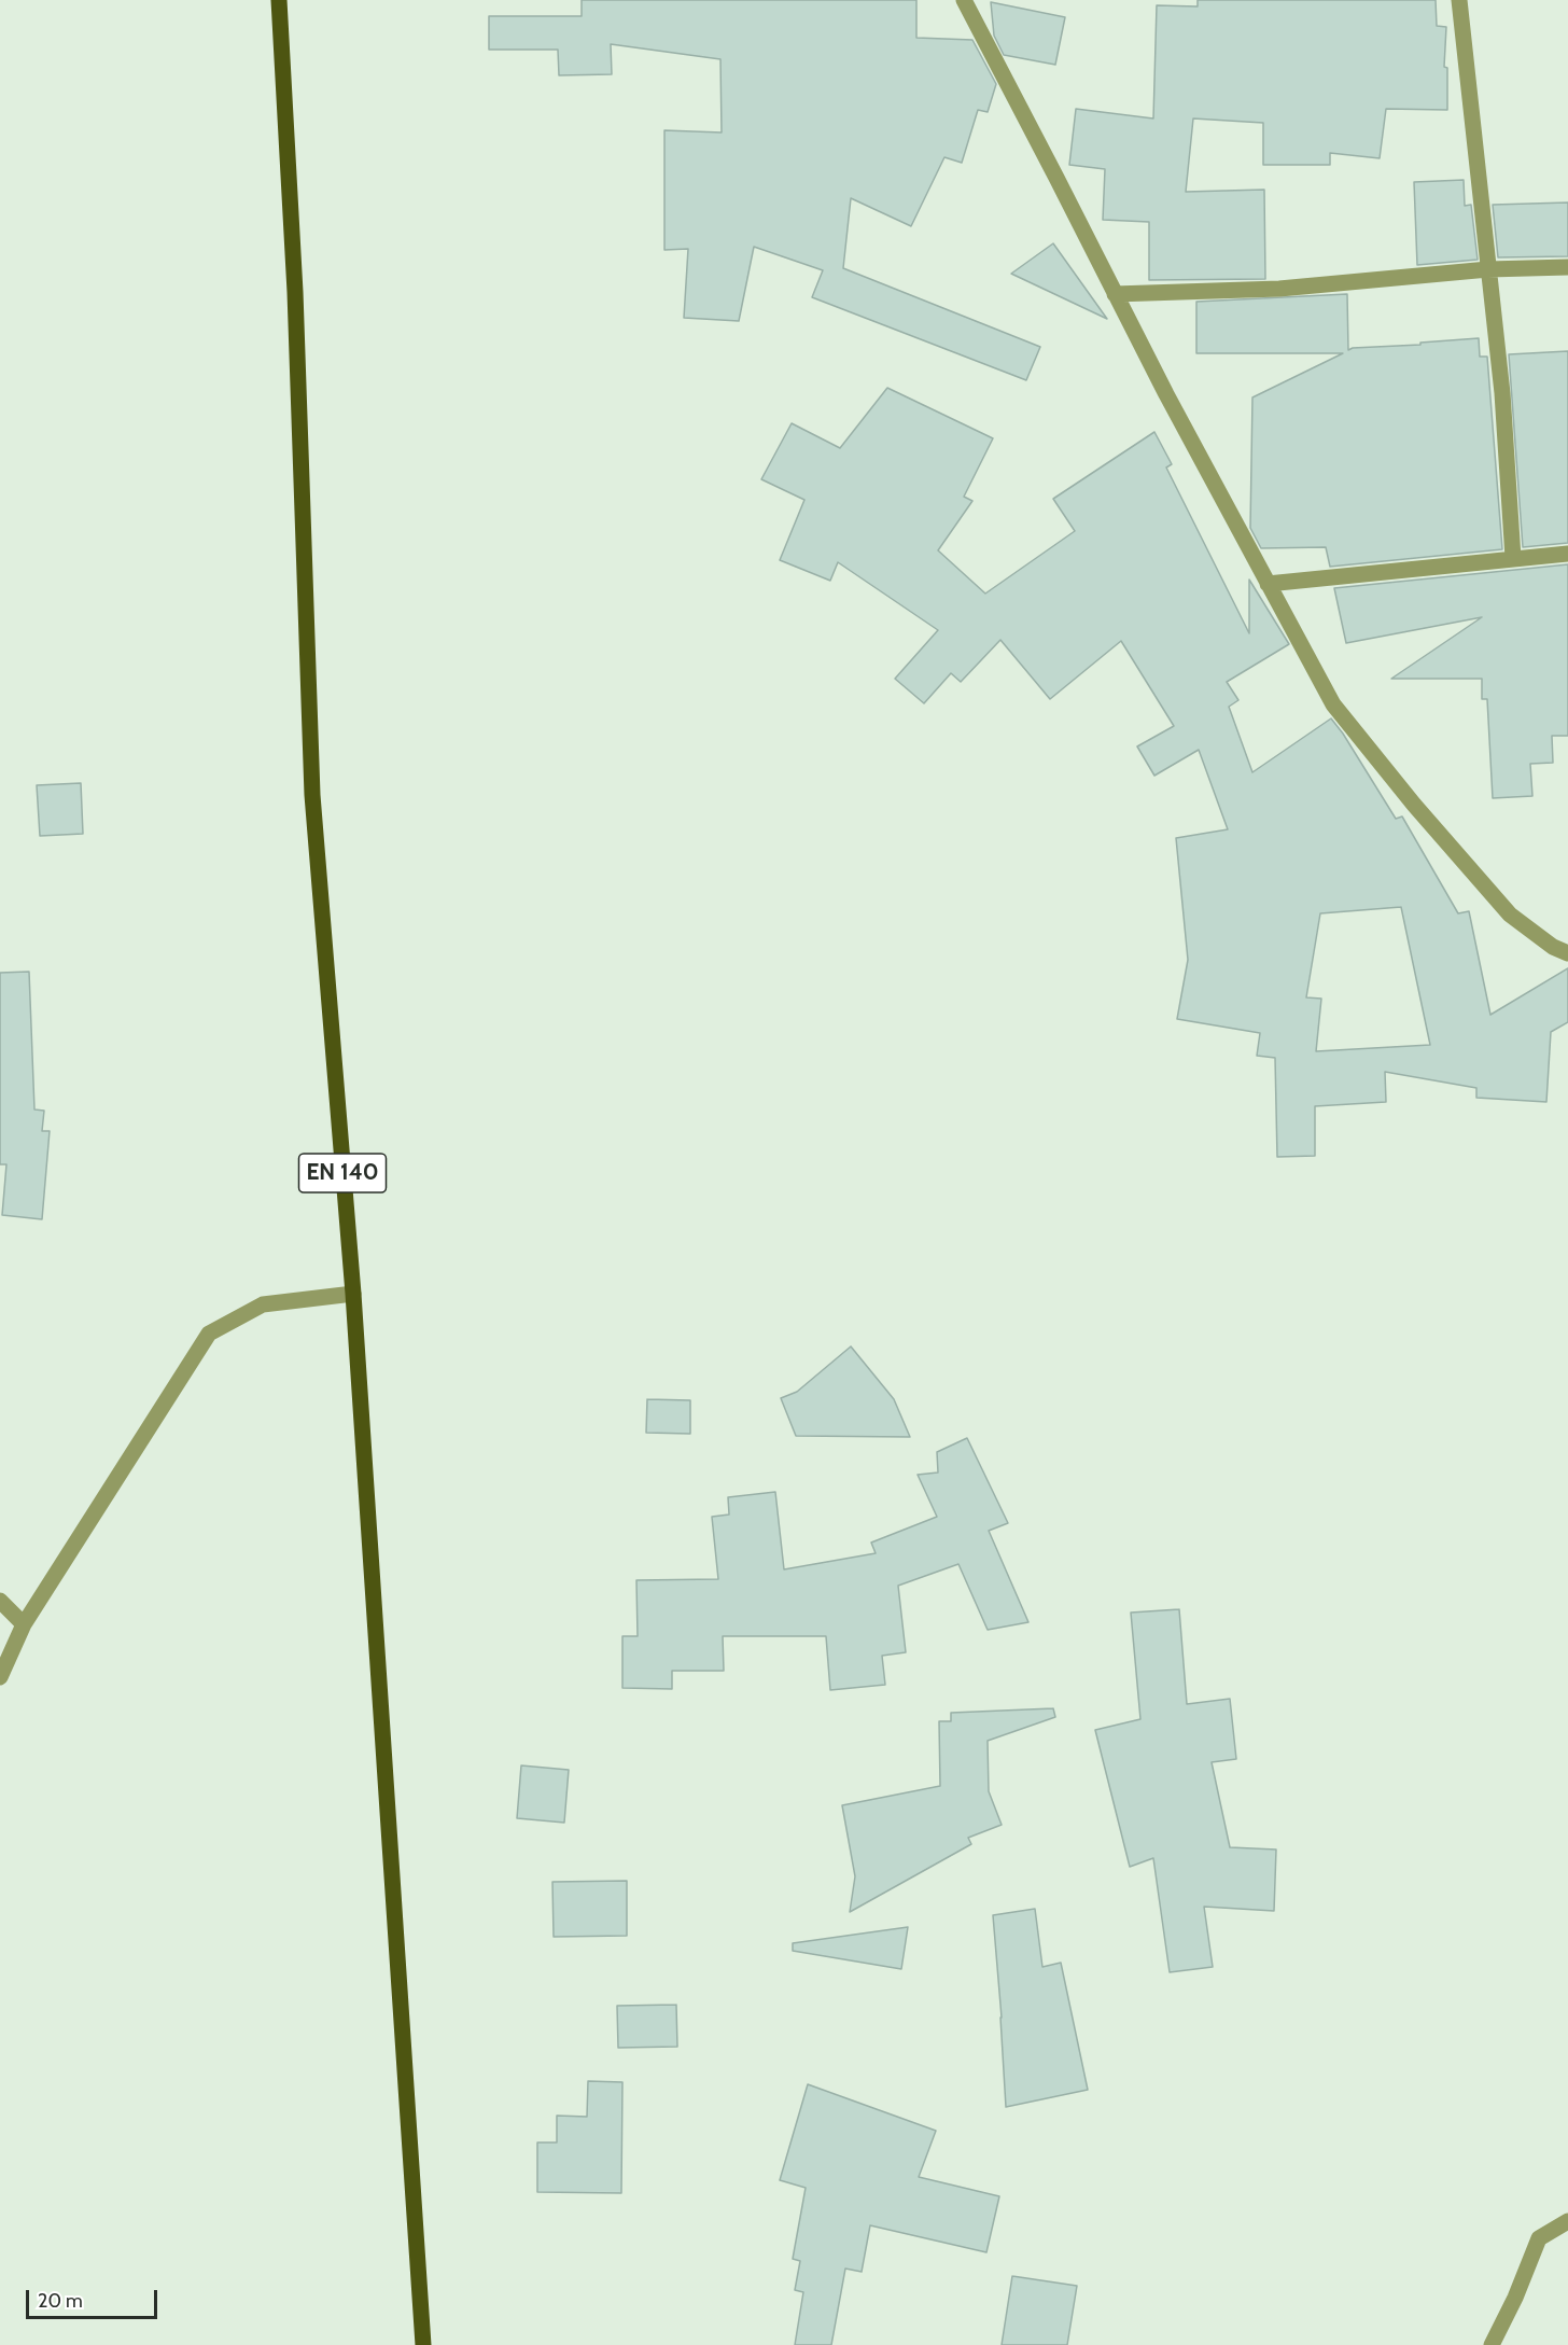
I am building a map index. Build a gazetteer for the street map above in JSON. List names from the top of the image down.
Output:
{
  "streets": {
    "main road": ["EN 140"]
  },
  "scale_bar": "20 m"
}
